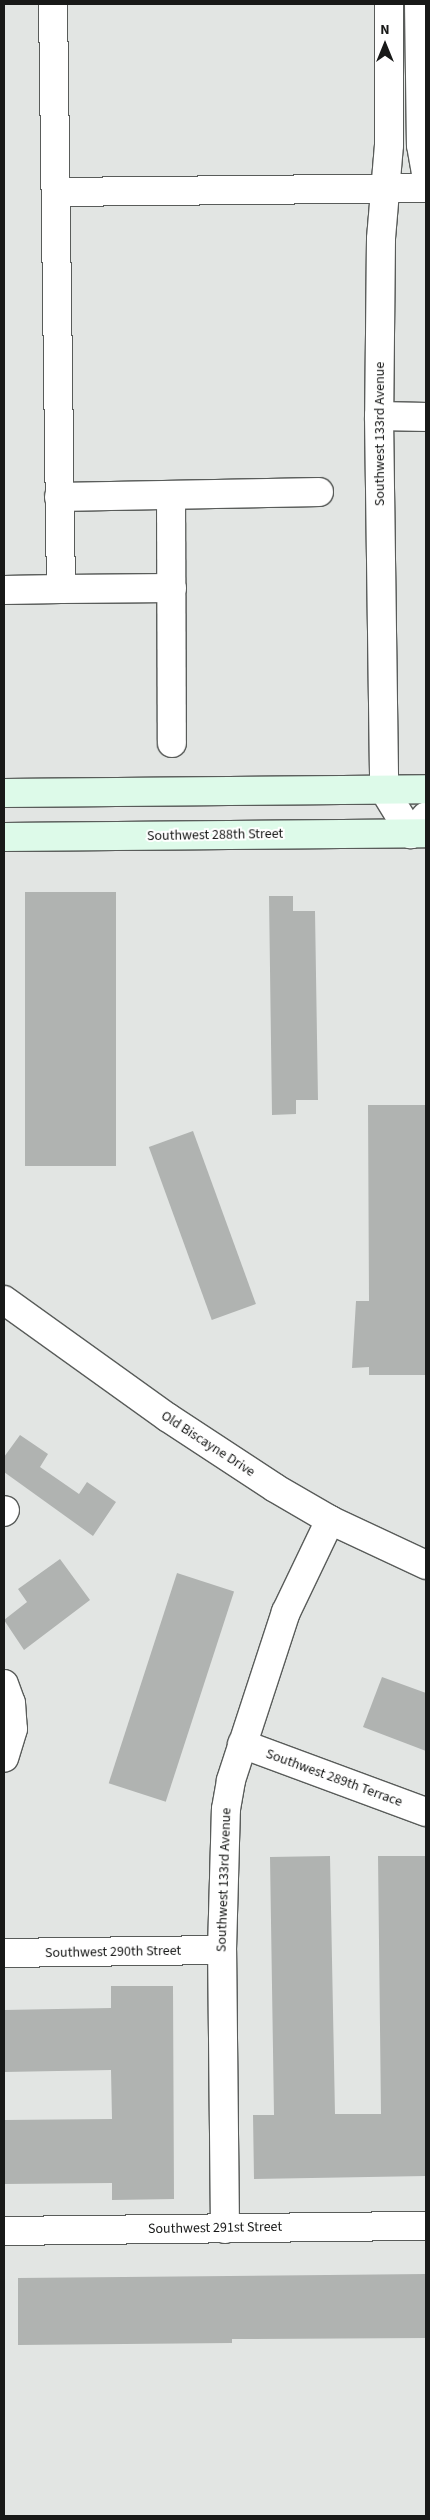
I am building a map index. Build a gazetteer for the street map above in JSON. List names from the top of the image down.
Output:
{
  "streets": {
    "main road": ["Southwest 288th Street"],
    "street": [
      "Southwest 133rd Avenue",
      "Old Biscayne Drive",
      "Southwest 289th Terrace",
      "Southwest 290th Street",
      "Southwest 291st Street"
    ]
  },
  "crossings": [
    ["Southwest 133rd Avenue", "Old Biscayne Drive"],
    ["Southwest 133rd Avenue", "Southwest 289th Terrace"],
    ["Southwest 133rd Avenue", "Southwest 290th Street"],
    ["Southwest 133rd Avenue", "Southwest 291st Street"]
  ],
  "north": "top"
}
